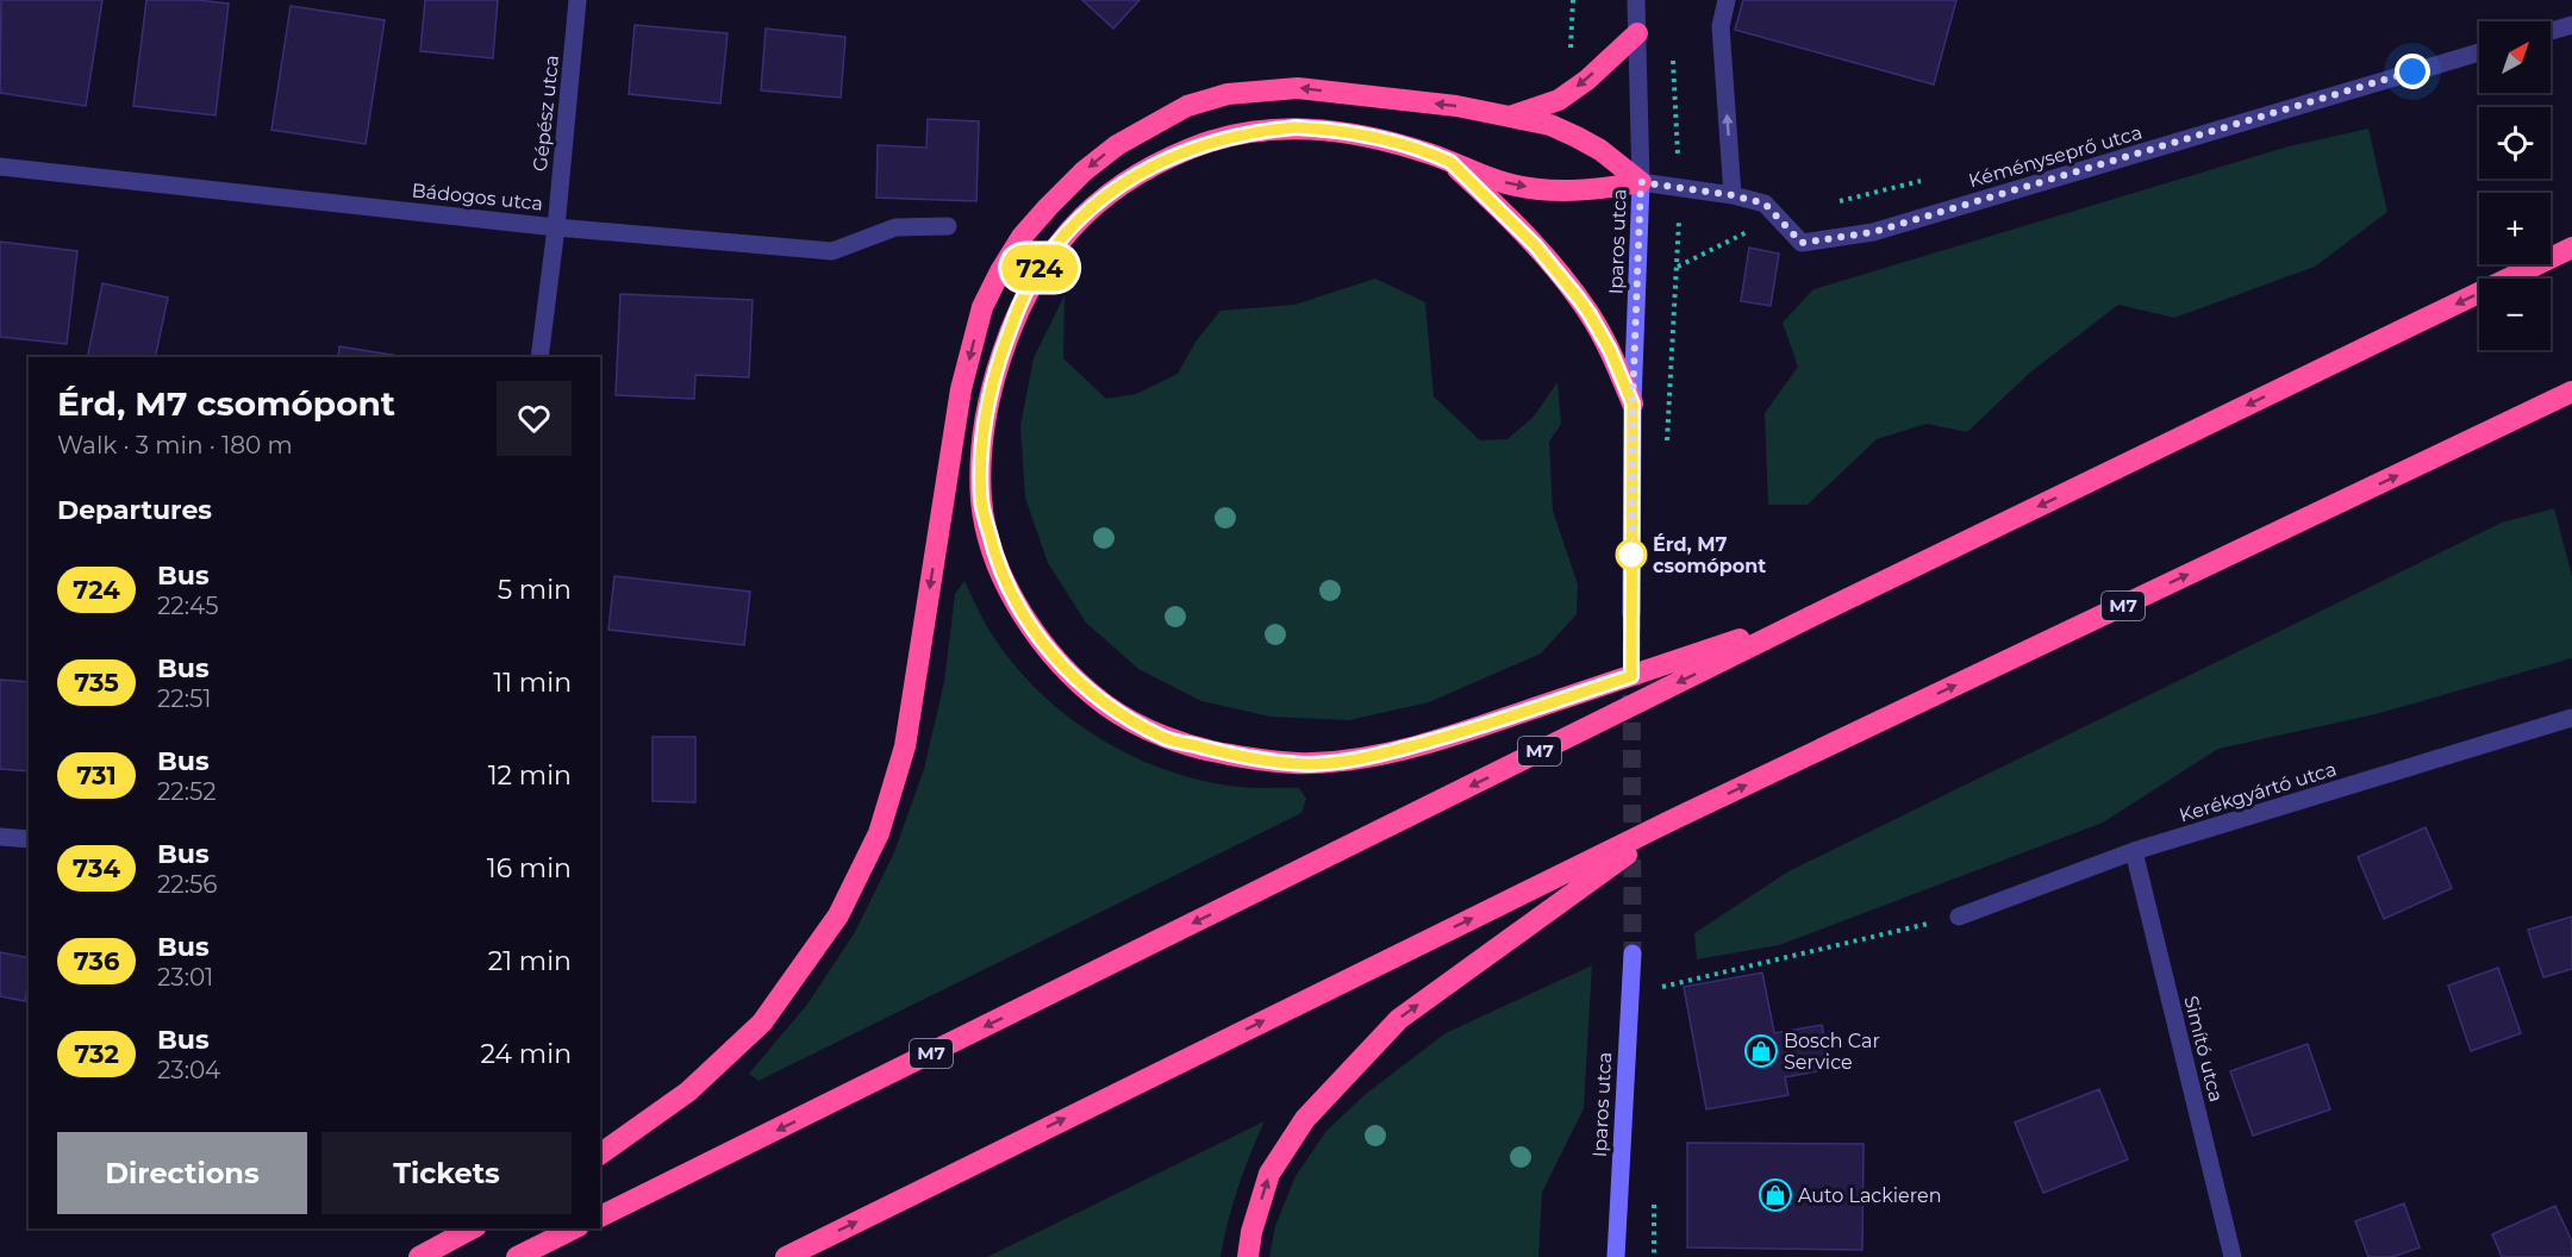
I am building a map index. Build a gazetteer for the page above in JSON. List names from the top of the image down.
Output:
{
  "streets": {
    "highway": ["M7"],
    "main road": ["Iparos utca"],
    "street": [
      "Gépész utca",
      "Kéményseprő utca",
      "Bádogos utca",
      "Kerékgyártó utca",
      "Simító utca"
    ]
  },
  "crossings": [
    ["Gépész utca", "Bádogos utca"],
    ["Kéményseprő utca", "Iparos utca"],
    ["Kerékgyártó utca", "Simító utca"]
  ],
  "places": {
    "other": ["Érd, M7 csomópont"],
    "shop": ["Bosch Car Service", "Auto Lackieren"]
  },
  "lines": ["bus line 724"],
  "north": "top right",
  "page": {
    "on_map": "724",
    "map_buttons": ["+", "−"],
    "heading": [
      ["Érd, M7 csomópont", "Walk · 3 min · 180 m"],
      "Departures"
    ],
    "list": [
      {
        "mark": "724",
        "name": "Bus",
        "note": "22:45",
        "value": "5 min"
      },
      {
        "mark": "735",
        "name": "Bus",
        "note": "22:51",
        "value": "11 min"
      },
      {
        "mark": "731",
        "name": "Bus",
        "note": "22:52",
        "value": "12 min"
      },
      {
        "mark": "734",
        "name": "Bus",
        "note": "22:56",
        "value": "16 min"
      },
      {
        "mark": "736",
        "name": "Bus",
        "note": "23:01",
        "value": "21 min"
      },
      {
        "mark": "732",
        "name": "Bus",
        "note": "23:04",
        "value": "24 min"
      }
    ],
    "buttons": ["Directions", "Tickets"]
  }
}
